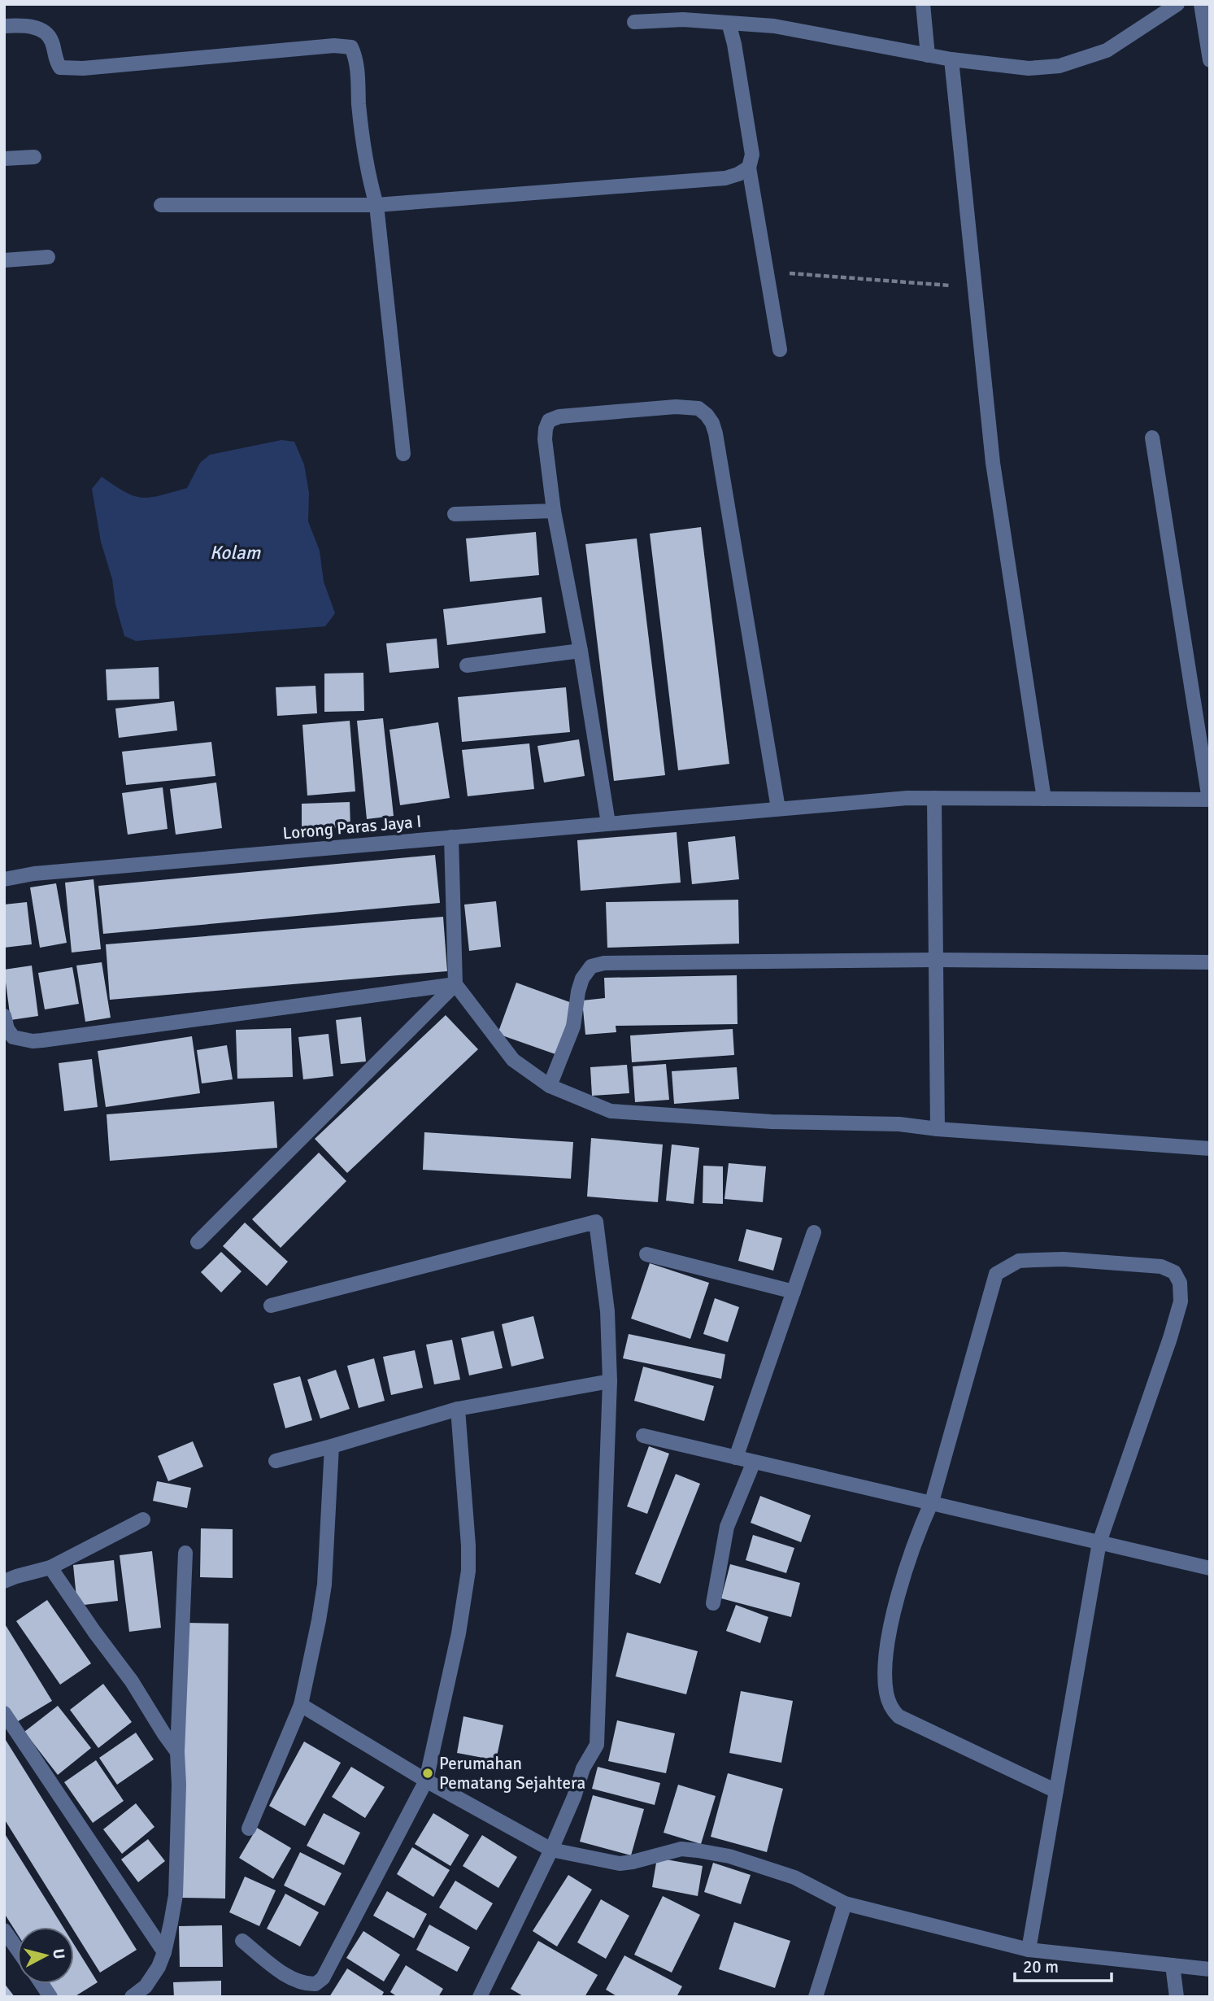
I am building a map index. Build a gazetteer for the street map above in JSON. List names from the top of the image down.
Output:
{
  "streets": {
    "street": ["Lorong Paras Jaya I"]
  },
  "water": ["Kolam"],
  "places": ["Perumahan Pematang Sejahtera"],
  "scale_bar": "20 m",
  "north": "right"
}
